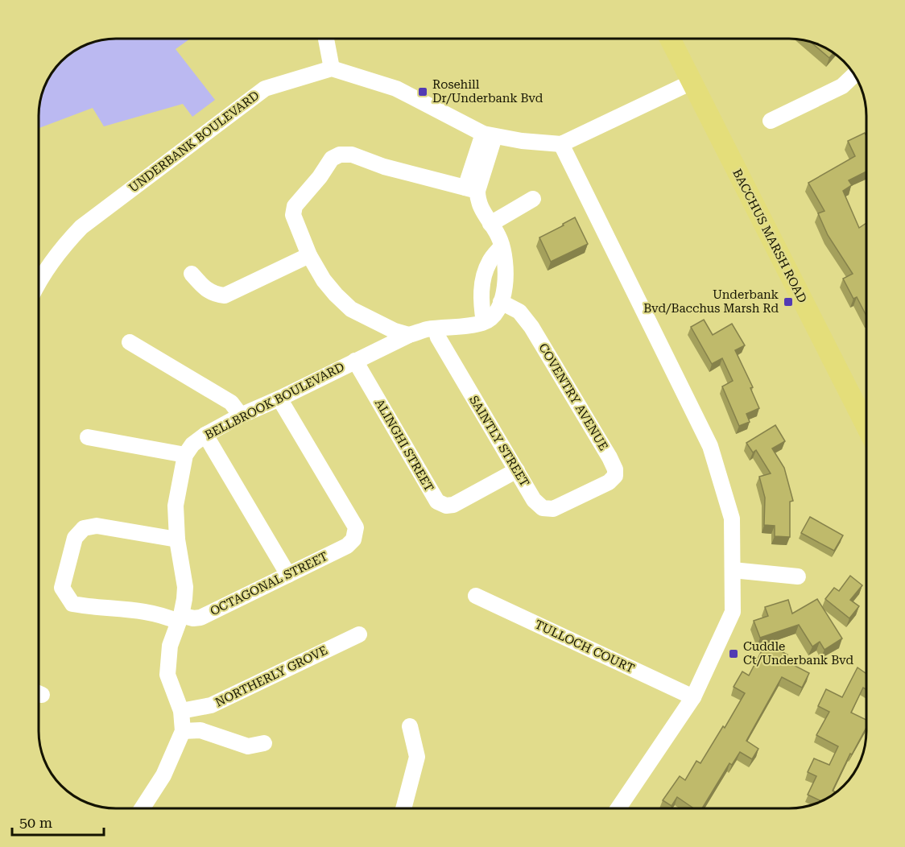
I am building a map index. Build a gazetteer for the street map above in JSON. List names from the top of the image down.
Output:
{
  "streets": {
    "main road": ["BACCHUS MARSH ROAD"],
    "street": [
      "UNDERBANK BOULEVARD",
      "COVENTRY AVENUE",
      "BELLBROOK BOULEVARD",
      "SAINTLY STREET",
      "ALINGHI STREET",
      "OCTAGONAL STREET",
      "TULLOCH COURT",
      "NORTHERLY GROVE"
    ]
  },
  "crossings": [
    ["COVENTRY AVENUE", "SAINTLY STREET"],
    ["BELLBROOK BOULEVARD", "SAINTLY STREET"],
    ["BELLBROOK BOULEVARD", "ALINGHI STREET"],
    ["BELLBROOK BOULEVARD", "OCTAGONAL STREET"],
    ["SAINTLY STREET", "ALINGHI STREET"]
  ],
  "places": {
    "transit": ["Rosehill Dr/Underbank Bvd", "Underbank Bvd/Bacchus Marsh Rd", "Cuddle Ct/Underbank Bvd"]
  },
  "scale_bar": "50 m"
}
